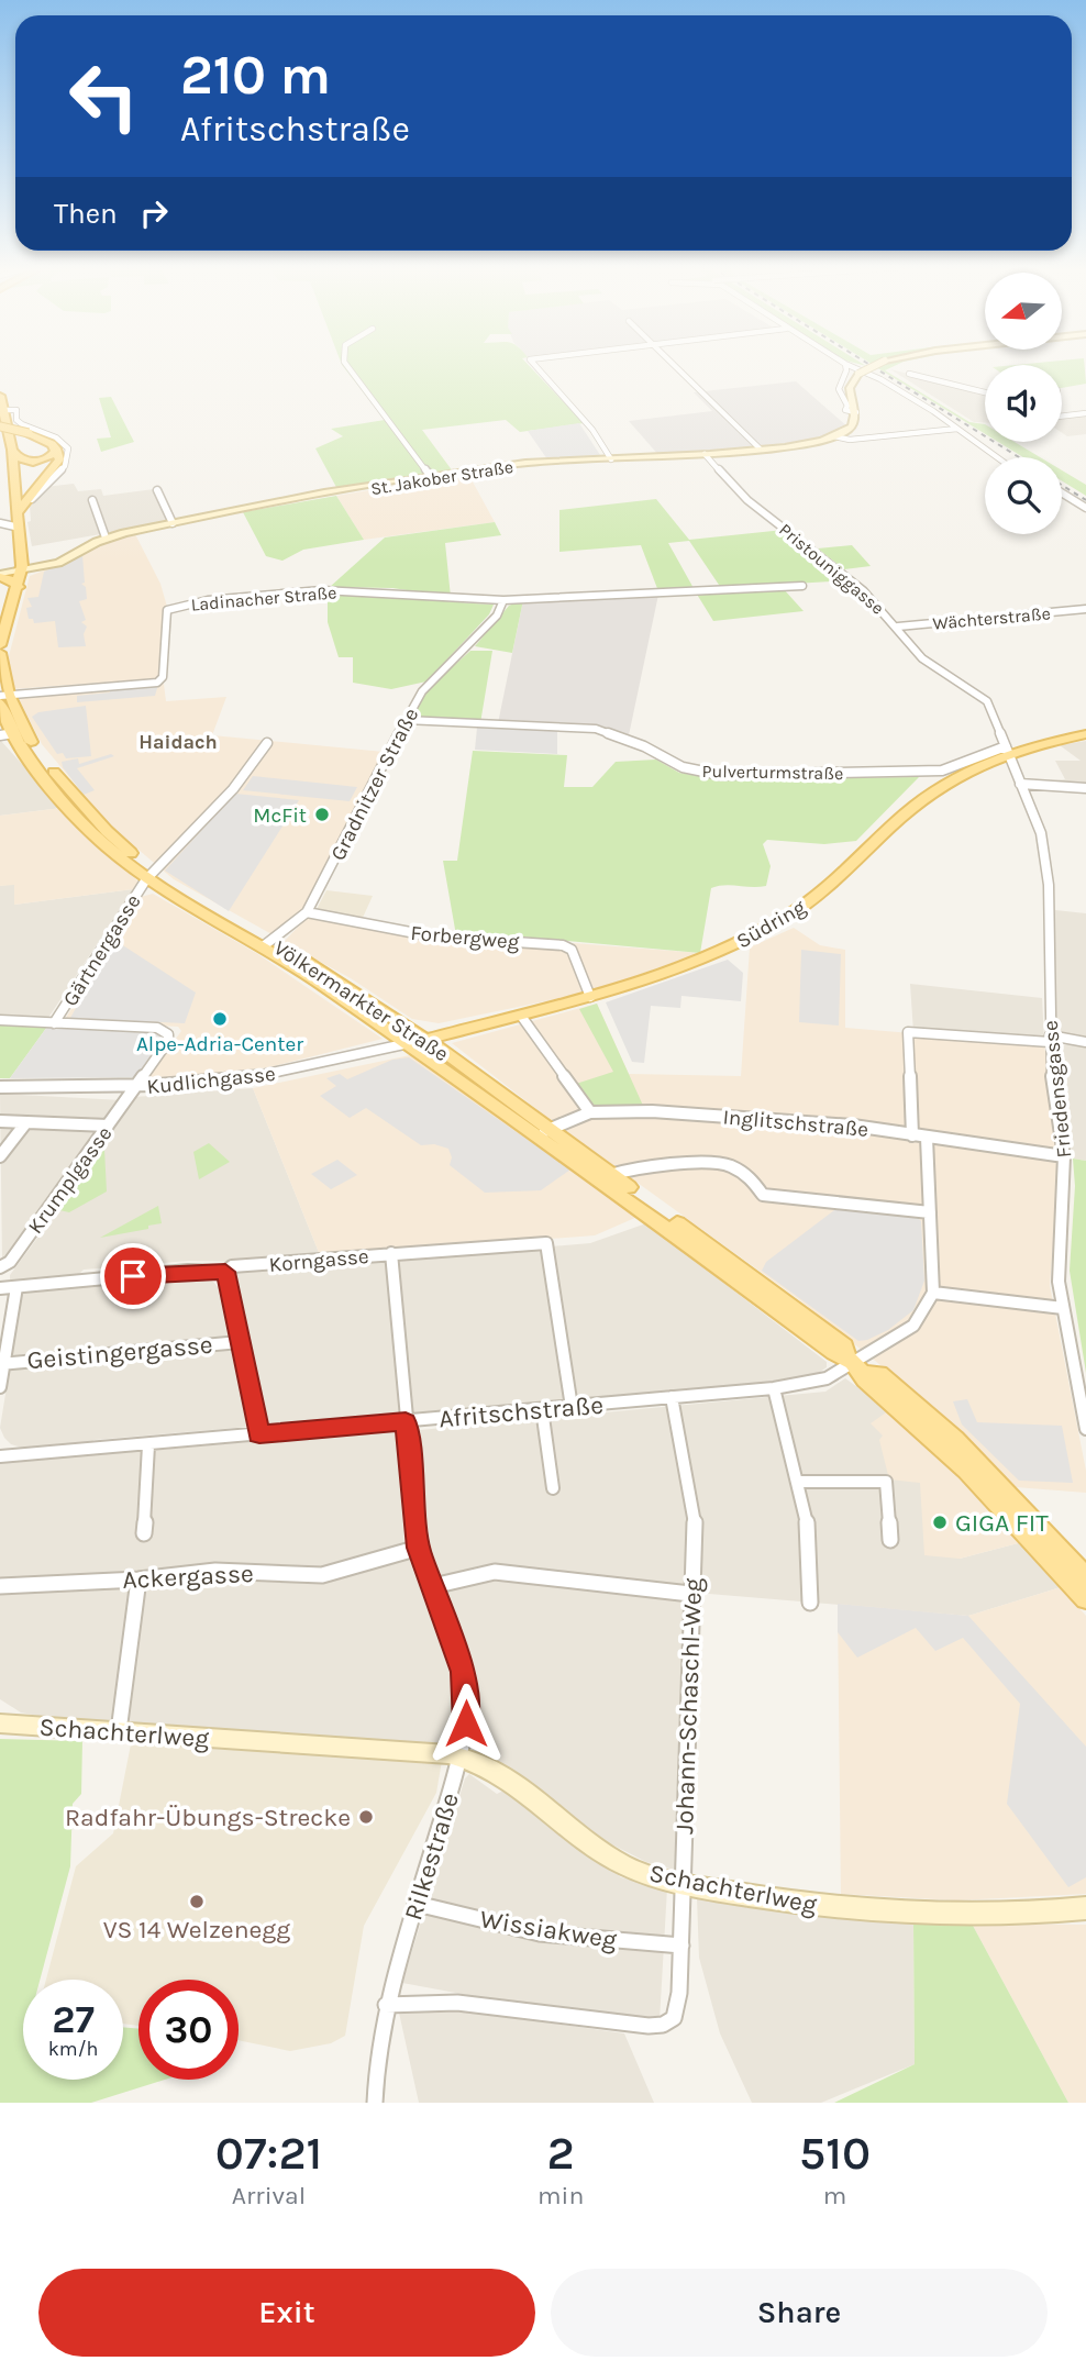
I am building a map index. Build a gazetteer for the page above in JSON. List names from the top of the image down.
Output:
{
  "streets": {
    "main road": [
      "St. Jakober Straße",
      "Südring",
      "Völkermarkter Straße",
      "Schachterlweg"
    ],
    "street": [
      "Pristouniggasse",
      "Ladinacher Straße",
      "Wächterstraße",
      "Pulverturmstraße",
      "Gradnitzer Straße",
      "Forbergweg",
      "Gärtnergasse",
      "Kudlichgasse",
      "Friedensgasse",
      "Inglitschstraße",
      "Krumplgasse",
      "Korngasse",
      "Geistingergasse",
      "Afritschstraße",
      "Ackergasse",
      "Johann-Schaschl-Weg",
      "Rilkestraße",
      "Wissiakweg"
    ]
  },
  "crossings": [
    ["St. Jakober Straße", "Pristouniggasse"],
    ["Pristouniggasse", "Wächterstraße"],
    ["Pristouniggasse", "Pulverturmstraße"],
    ["Pristouniggasse", "Südring"],
    ["Pristouniggasse", "Friedensgasse"],
    ["Ladinacher Straße", "Gradnitzer Straße"],
    ["Ladinacher Straße", "Völkermarkter Straße"],
    ["Pulverturmstraße", "Gradnitzer Straße"],
    ["Pulverturmstraße", "Südring"],
    ["Pulverturmstraße", "Friedensgasse"],
    ["Gradnitzer Straße", "Forbergweg"],
    ["Gradnitzer Straße", "Völkermarkter Straße"],
    ["Südring", "Forbergweg"],
    ["Südring", "Friedensgasse"],
    ["Gärtnergasse", "Völkermarkter Straße"],
    ["Gärtnergasse", "Kudlichgasse"],
    ["Gärtnergasse", "Krumplgasse"],
    ["Völkermarkter Straße", "Inglitschstraße"],
    ["Völkermarkter Straße", "Afritschstraße"],
    ["Kudlichgasse", "Krumplgasse"],
    ["Friedensgasse", "Inglitschstraße"],
    ["Korngasse", "Afritschstraße"],
    ["Korngasse", "Rilkestraße"],
    ["Afritschstraße", "Johann-Schaschl-Weg"],
    ["Afritschstraße", "Rilkestraße"],
    ["Ackergasse", "Rilkestraße"],
    ["Johann-Schaschl-Weg", "Schachterlweg"],
    ["Johann-Schaschl-Weg", "Rilkestraße"],
    ["Johann-Schaschl-Weg", "Wissiakweg"],
    ["Schachterlweg", "Rilkestraße"],
    ["Rilkestraße", "Wissiakweg"]
  ],
  "districts": ["Haidach"],
  "places": [
    "McFit",
    "Alpe-Adria-Center",
    "GIGA FIT",
    "Radfahr-Übungs-Strecke",
    "VS 14 Welzenegg"
  ],
  "north": "left",
  "page": {
    "turn": ["210 m", "Afritschstraße"],
    "then": "Then",
    "speed": "27 km/h",
    "limit": "30",
    "eta": [
      "07:21",
      "Arrival",
      "2",
      "min",
      "510",
      "m"
    ],
    "buttons": ["Exit", "Share"]
  }
}
